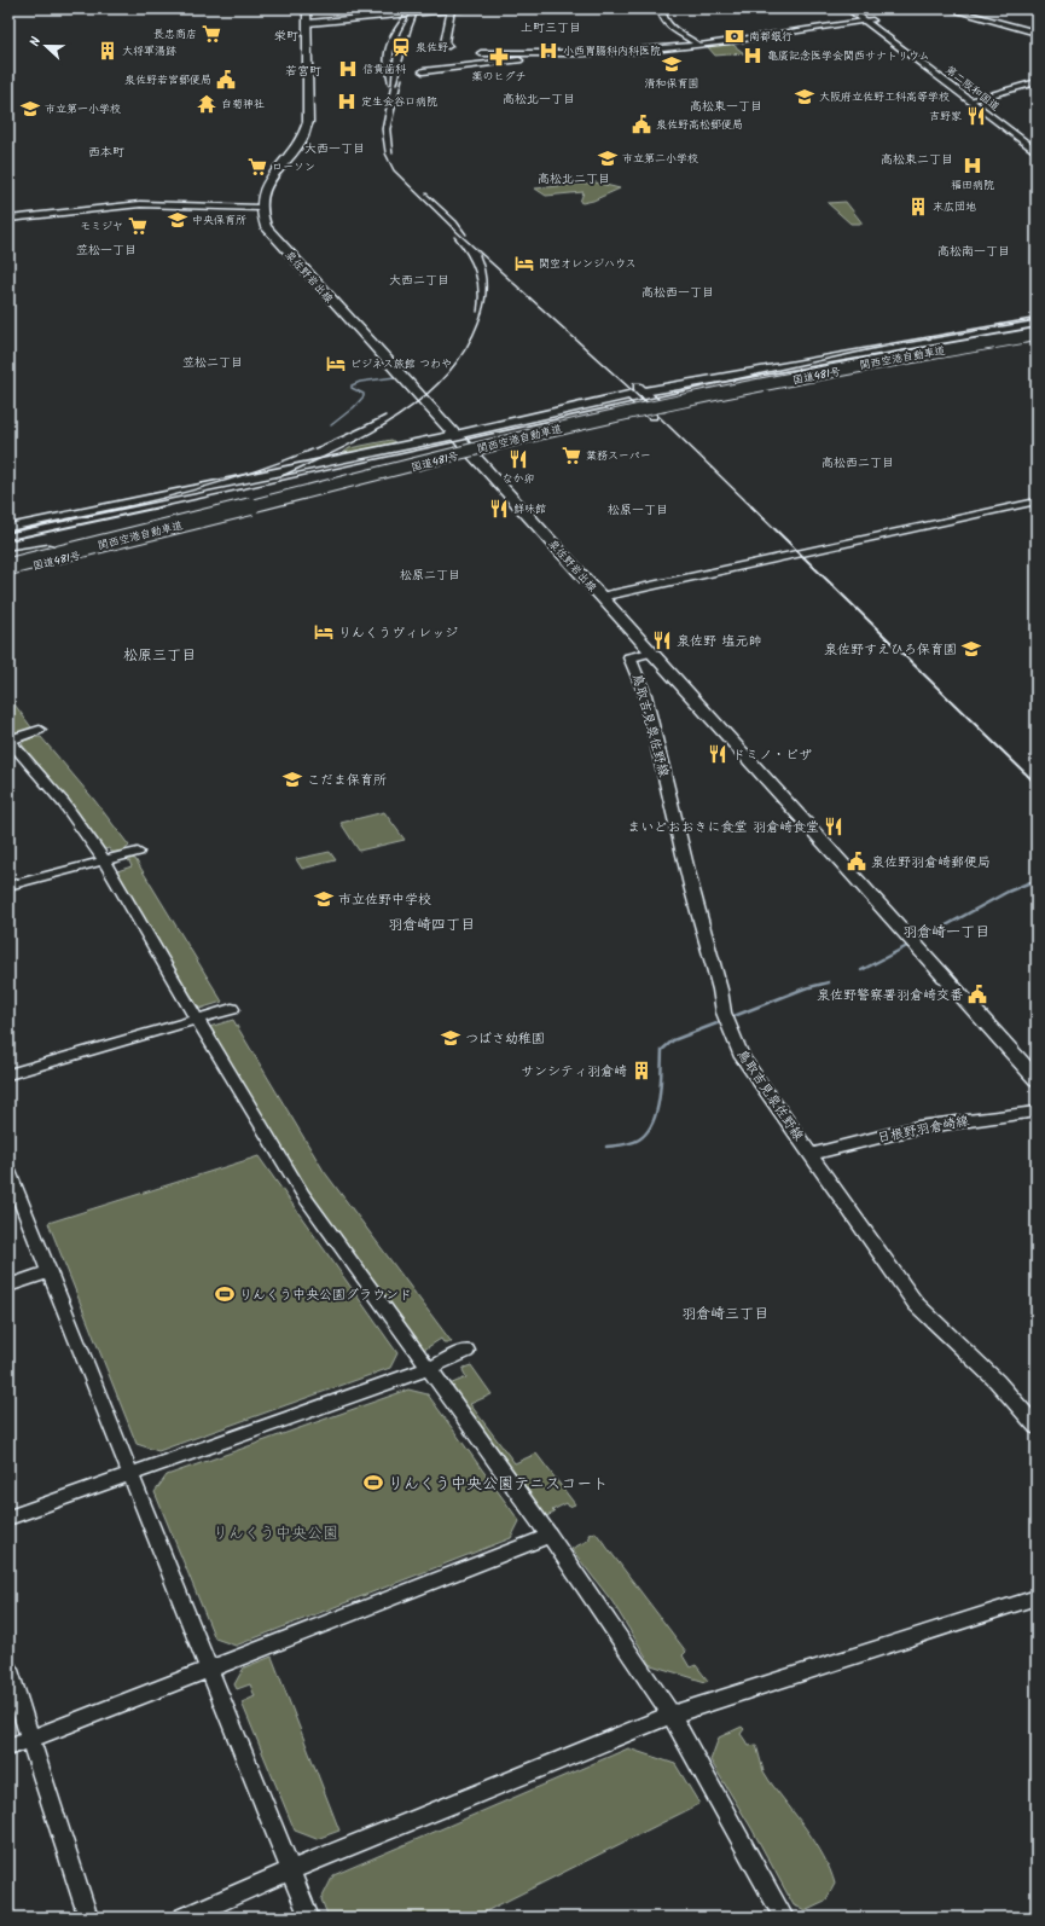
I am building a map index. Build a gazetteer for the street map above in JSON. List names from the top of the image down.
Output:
{
  "streets": {
    "highway": ["第二阪和国道", "関西空港自動車道", "国道481号"],
    "main road": ["泉佐野岩出線", "鳥取吉見泉佐野線", "日根野羽倉崎線"]
  },
  "crossings": [
    ["泉佐野岩出線", "国道481号"],
    ["泉佐野岩出線", "鳥取吉見泉佐野線"],
    ["関西空港自動車道", "国道481号"],
    ["鳥取吉見泉佐野線", "日根野羽倉崎線"]
  ],
  "districts": [
    "上町三丁目",
    "栄町",
    "若宮町",
    "高松北一丁目",
    "高松東一丁目",
    "大西一丁目",
    "西本町",
    "高松東二丁目",
    "高松北二丁目",
    "笠松一丁目",
    "高松南一丁目",
    "大西二丁目",
    "高松西一丁目",
    "笠松二丁目",
    "高松西二丁目",
    "松原一丁目",
    "松原二丁目",
    "松原三丁目",
    "羽倉崎四丁目",
    "羽倉崎一丁目",
    "羽倉崎三丁目"
  ],
  "parks": ["りんくう中央公園"],
  "places": {
    "supermarket": [
      "長忠商店",
      "ローソン",
      "モミジヤ",
      "業務スーパー"
    ],
    "bank": ["南都銀行"],
    "station": ["泉佐野"],
    "building": ["大将軍湯跡", "末広団地", "サンシティ羽倉崎"],
    "hospital": [
      "小西胃腸科内科医院",
      "亀廣記念医学会関西サナトリウム",
      "信貴歯科",
      "定生会谷口病院",
      "福田病院"
    ],
    "pharmacy": ["薬のヒグチ"],
    "school or university": [
      "清和保育園",
      "大阪府立佐野工科高等学校",
      "市立第一小学校",
      "市立第二小学校",
      "中央保育所",
      "泉佐野すえひろ保育園",
      "こだま保育所",
      "市立佐野中学校",
      "つばさ幼稚園"
    ],
    "public building": [
      "泉佐野若宮郵便局",
      "泉佐野高松郵便局",
      "泉佐野羽倉崎郵便局",
      "泉佐野警察署羽倉崎交番"
    ],
    "temple": ["白菊神社"],
    "restaurant": [
      "吉野家",
      "なか卯",
      "鮮味館",
      "泉佐野 塩元帥",
      "ドミノ・ピザ",
      "まいどおおきに食堂 羽倉崎食堂"
    ],
    "hotel": ["関空オレンジハウス", "ビジネス旅館 つわや", "りんくうヴィレッジ"],
    "sports": ["りんくう中央公園グラウンド", "りんくう中央公園テニスコート"]
  },
  "north": "left"
}
